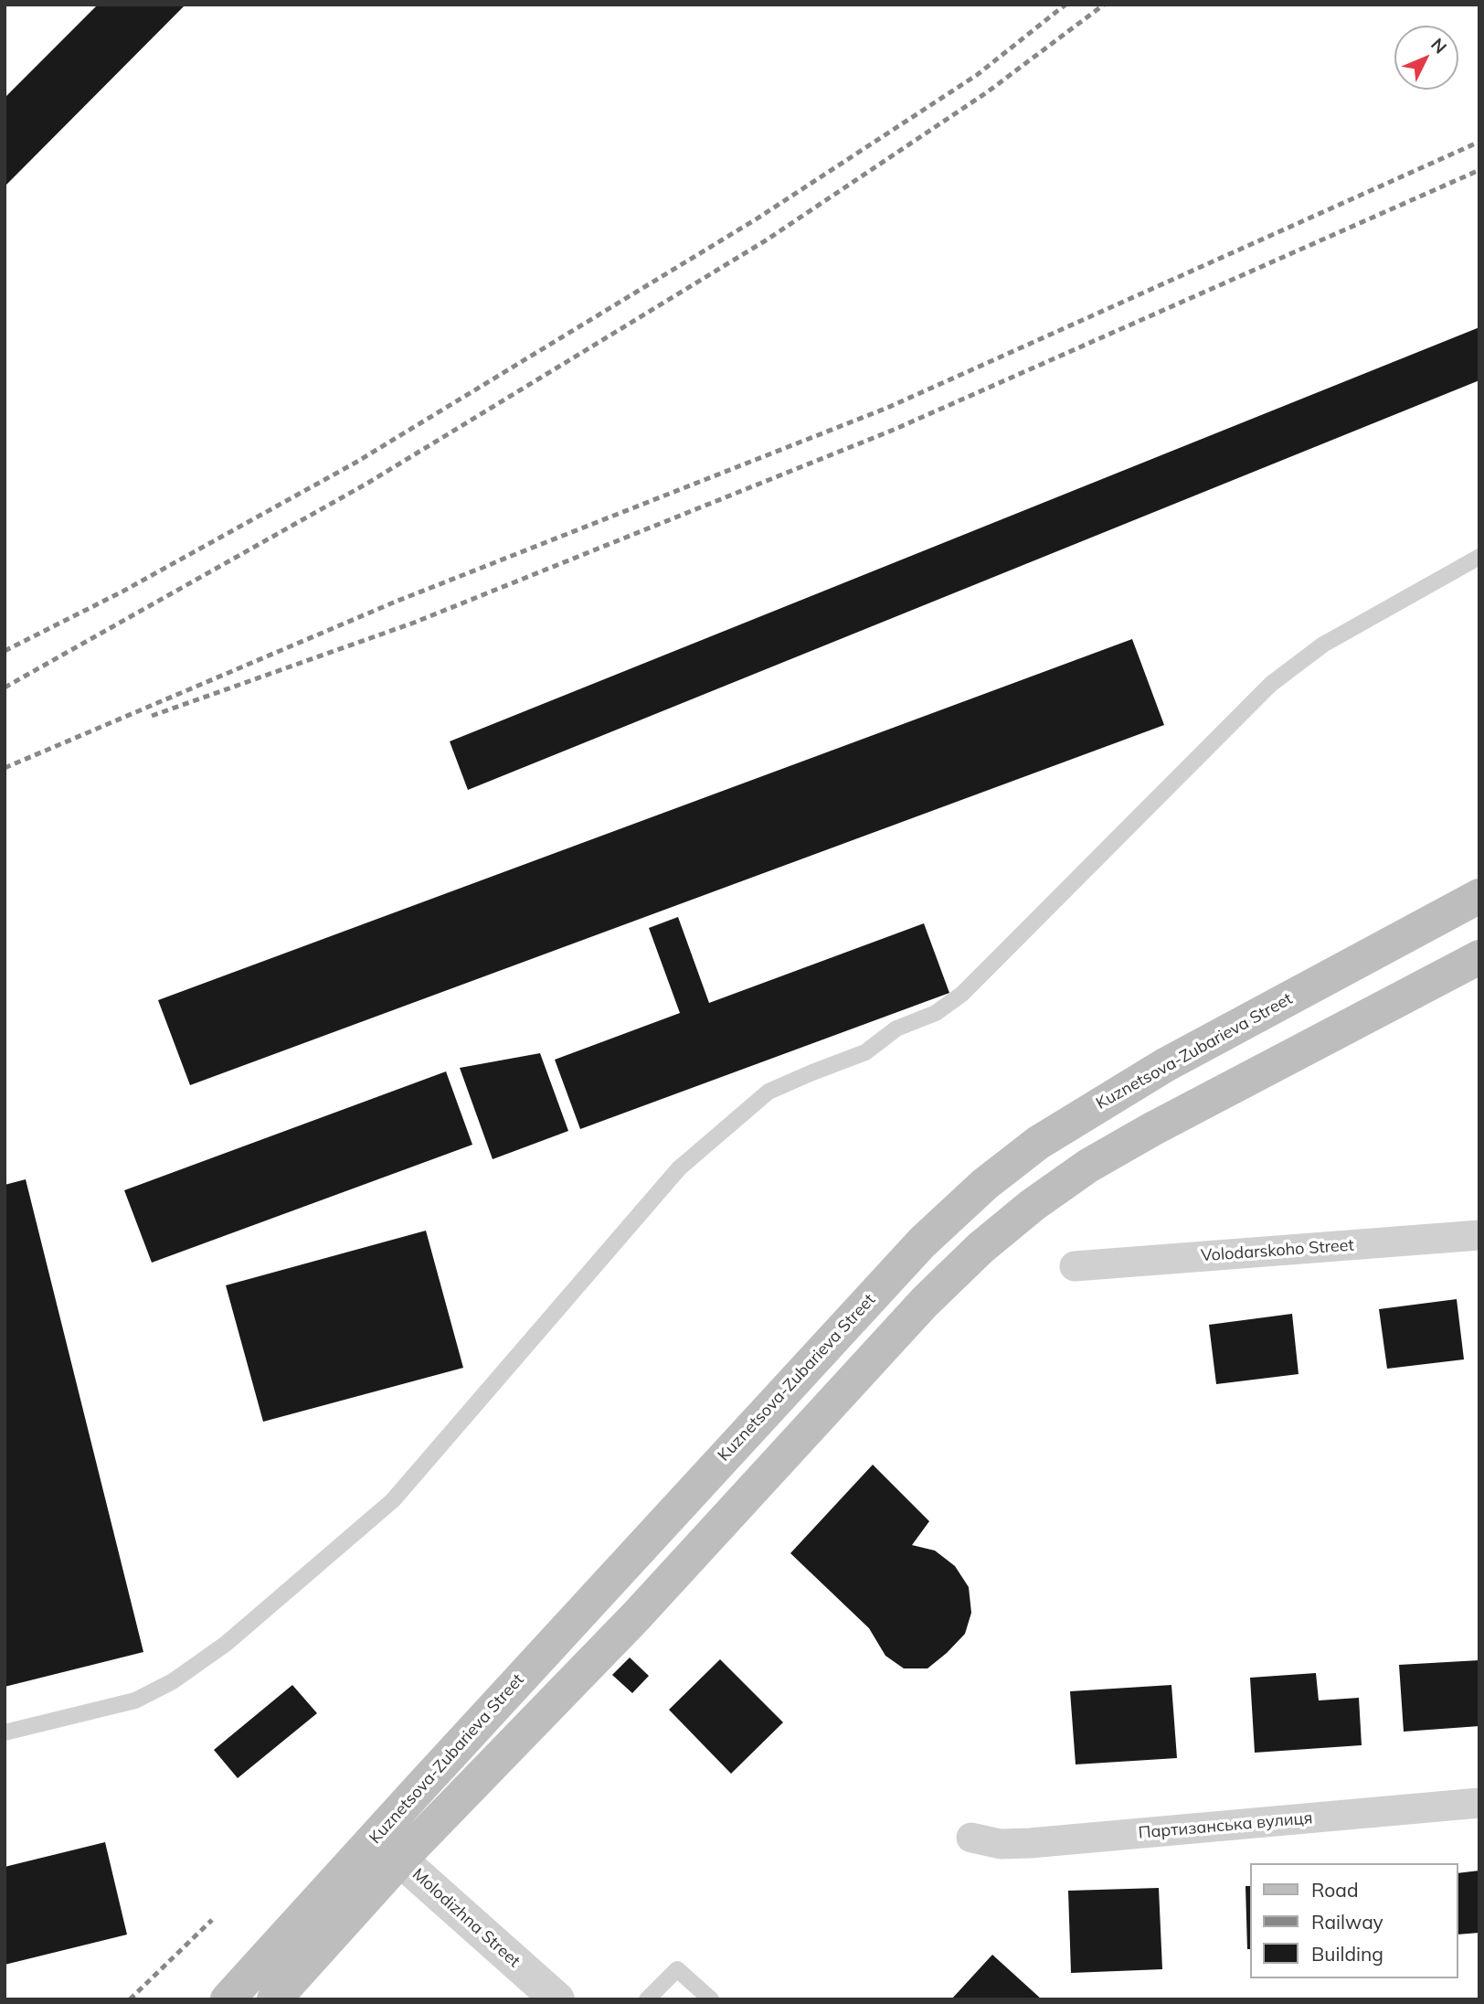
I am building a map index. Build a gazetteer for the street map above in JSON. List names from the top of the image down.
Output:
{
  "streets": {
    "main road": ["Kuznetsova-Zubarieva Street"],
    "street": ["Volodarskoho Street", "Партизанська вулиця", "Molodizhna Street"]
  },
  "crossings": [
    ["Kuznetsova-Zubarieva Street", "Molodizhna Street"]
  ],
  "legend": ["Road", "Railway", "Building"],
  "north": "top right"
}
